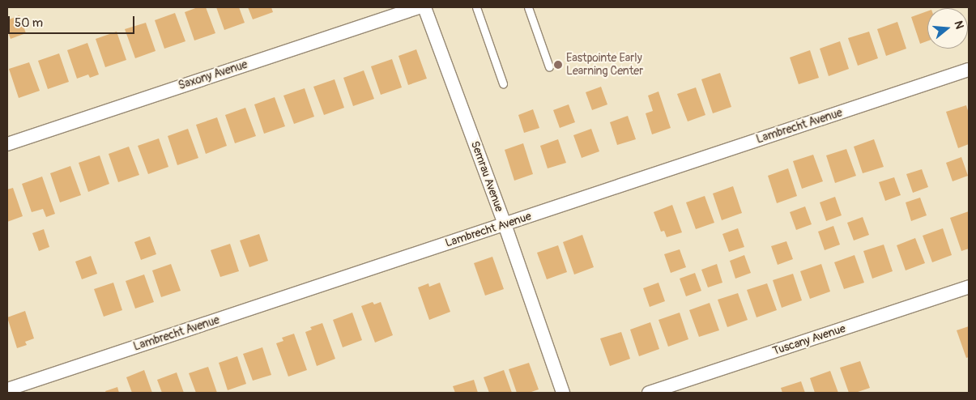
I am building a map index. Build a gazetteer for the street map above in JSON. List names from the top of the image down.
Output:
{
  "streets": {
    "street": [
      "Saxony Avenue",
      "Lambrecht Avenue",
      "Semrau Avenue",
      "Tuscany Avenue"
    ]
  },
  "crossings": [
    ["Lambrecht Avenue", "Semrau Avenue"]
  ],
  "places": ["Eastpointe Early Learning Center"],
  "scale_bar": "50 m",
  "north": "right"
}
